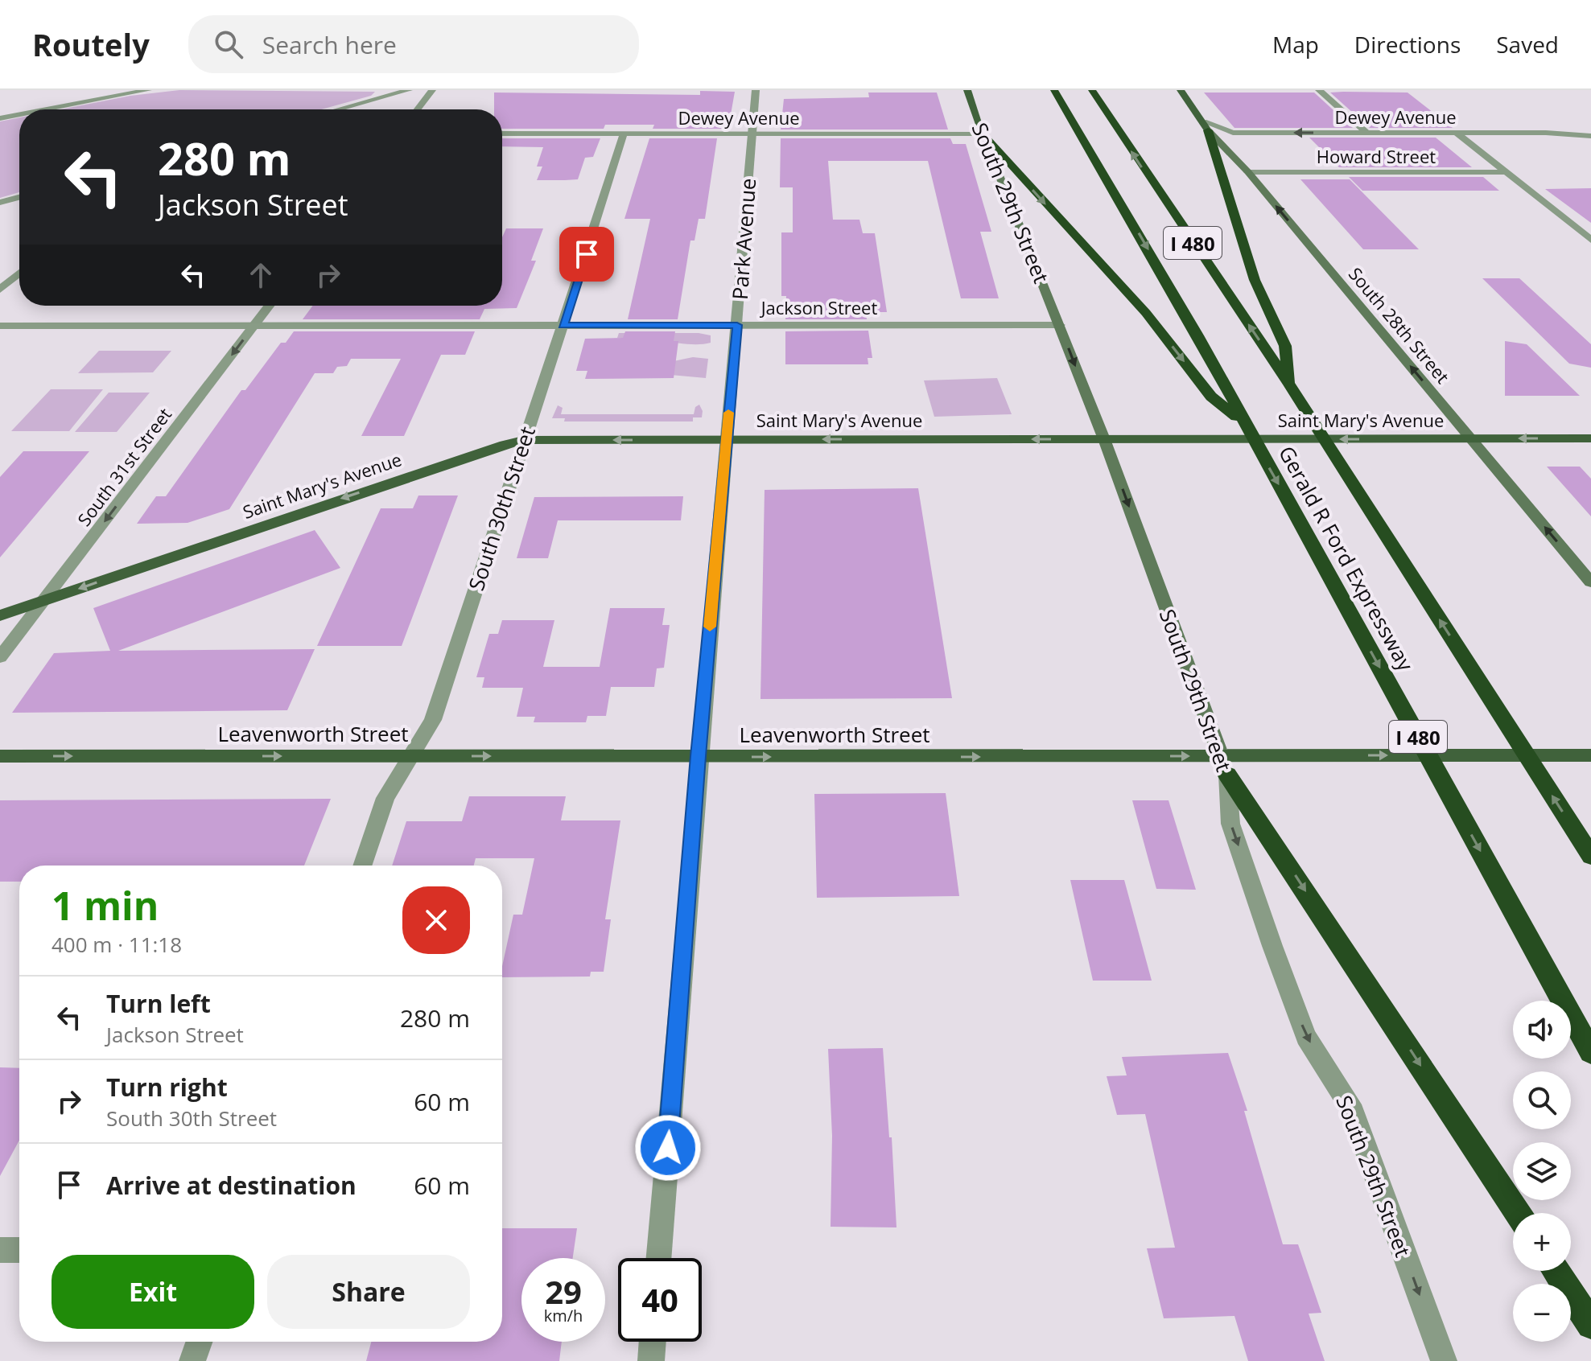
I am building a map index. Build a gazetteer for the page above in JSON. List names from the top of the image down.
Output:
{
  "streets": {
    "highway": ["I 480", "Gerald R Ford Expressway"],
    "main road": [
      "South 29th Street",
      "South 28th Street",
      "Saint Mary's Avenue",
      "Leavenworth Street"
    ],
    "street": [
      "Dewey Avenue",
      "Howard Street",
      "Park Avenue",
      "Jackson Street",
      "South 31st Street",
      "South 30th Street"
    ]
  },
  "crossings": [
    ["Dewey Avenue", "South 29th Street"],
    ["Dewey Avenue", "Park Avenue"],
    ["Dewey Avenue", "South 28th Street"],
    ["Dewey Avenue", "South 30th Street"],
    ["Howard Street", "South 28th Street"],
    ["South 29th Street", "Jackson Street"],
    ["South 29th Street", "Saint Mary's Avenue"],
    ["South 29th Street", "Leavenworth Street"],
    ["Park Avenue", "Jackson Street"],
    ["Park Avenue", "Saint Mary's Avenue"],
    ["Park Avenue", "Leavenworth Street"],
    ["Jackson Street", "South 31st Street"],
    ["Jackson Street", "South 30th Street"],
    ["South 28th Street", "Saint Mary's Avenue"],
    ["Saint Mary's Avenue", "South 31st Street"],
    ["Saint Mary's Avenue", "South 30th Street"],
    ["South 30th Street", "Leavenworth Street"]
  ],
  "one_way": [
    "South 29th Street",
    "South 28th Street",
    "Saint Mary's Avenue",
    "South 31st Street",
    "Leavenworth Street"
  ],
  "page": {
    "header": "Routely",
    "search": "Search here",
    "nav": ["Map", "Directions", "Saved"],
    "turn": ["280 m", "Jackson Street"],
    "heading": ["1 min", "400 m · 11:18"],
    "list": [
      {
        "name": "Turn left",
        "note": "Jackson Street",
        "value": "280 m"
      },
      {
        "name": "Turn right",
        "note": "South 30th Street",
        "value": "60 m"
      },
      {
        "name": "Arrive at destination",
        "value": "60 m"
      }
    ],
    "map_buttons": ["+", "−"],
    "buttons": ["Exit", "Share"],
    "speed": "29 km/h",
    "limit": "40"
  }
}
